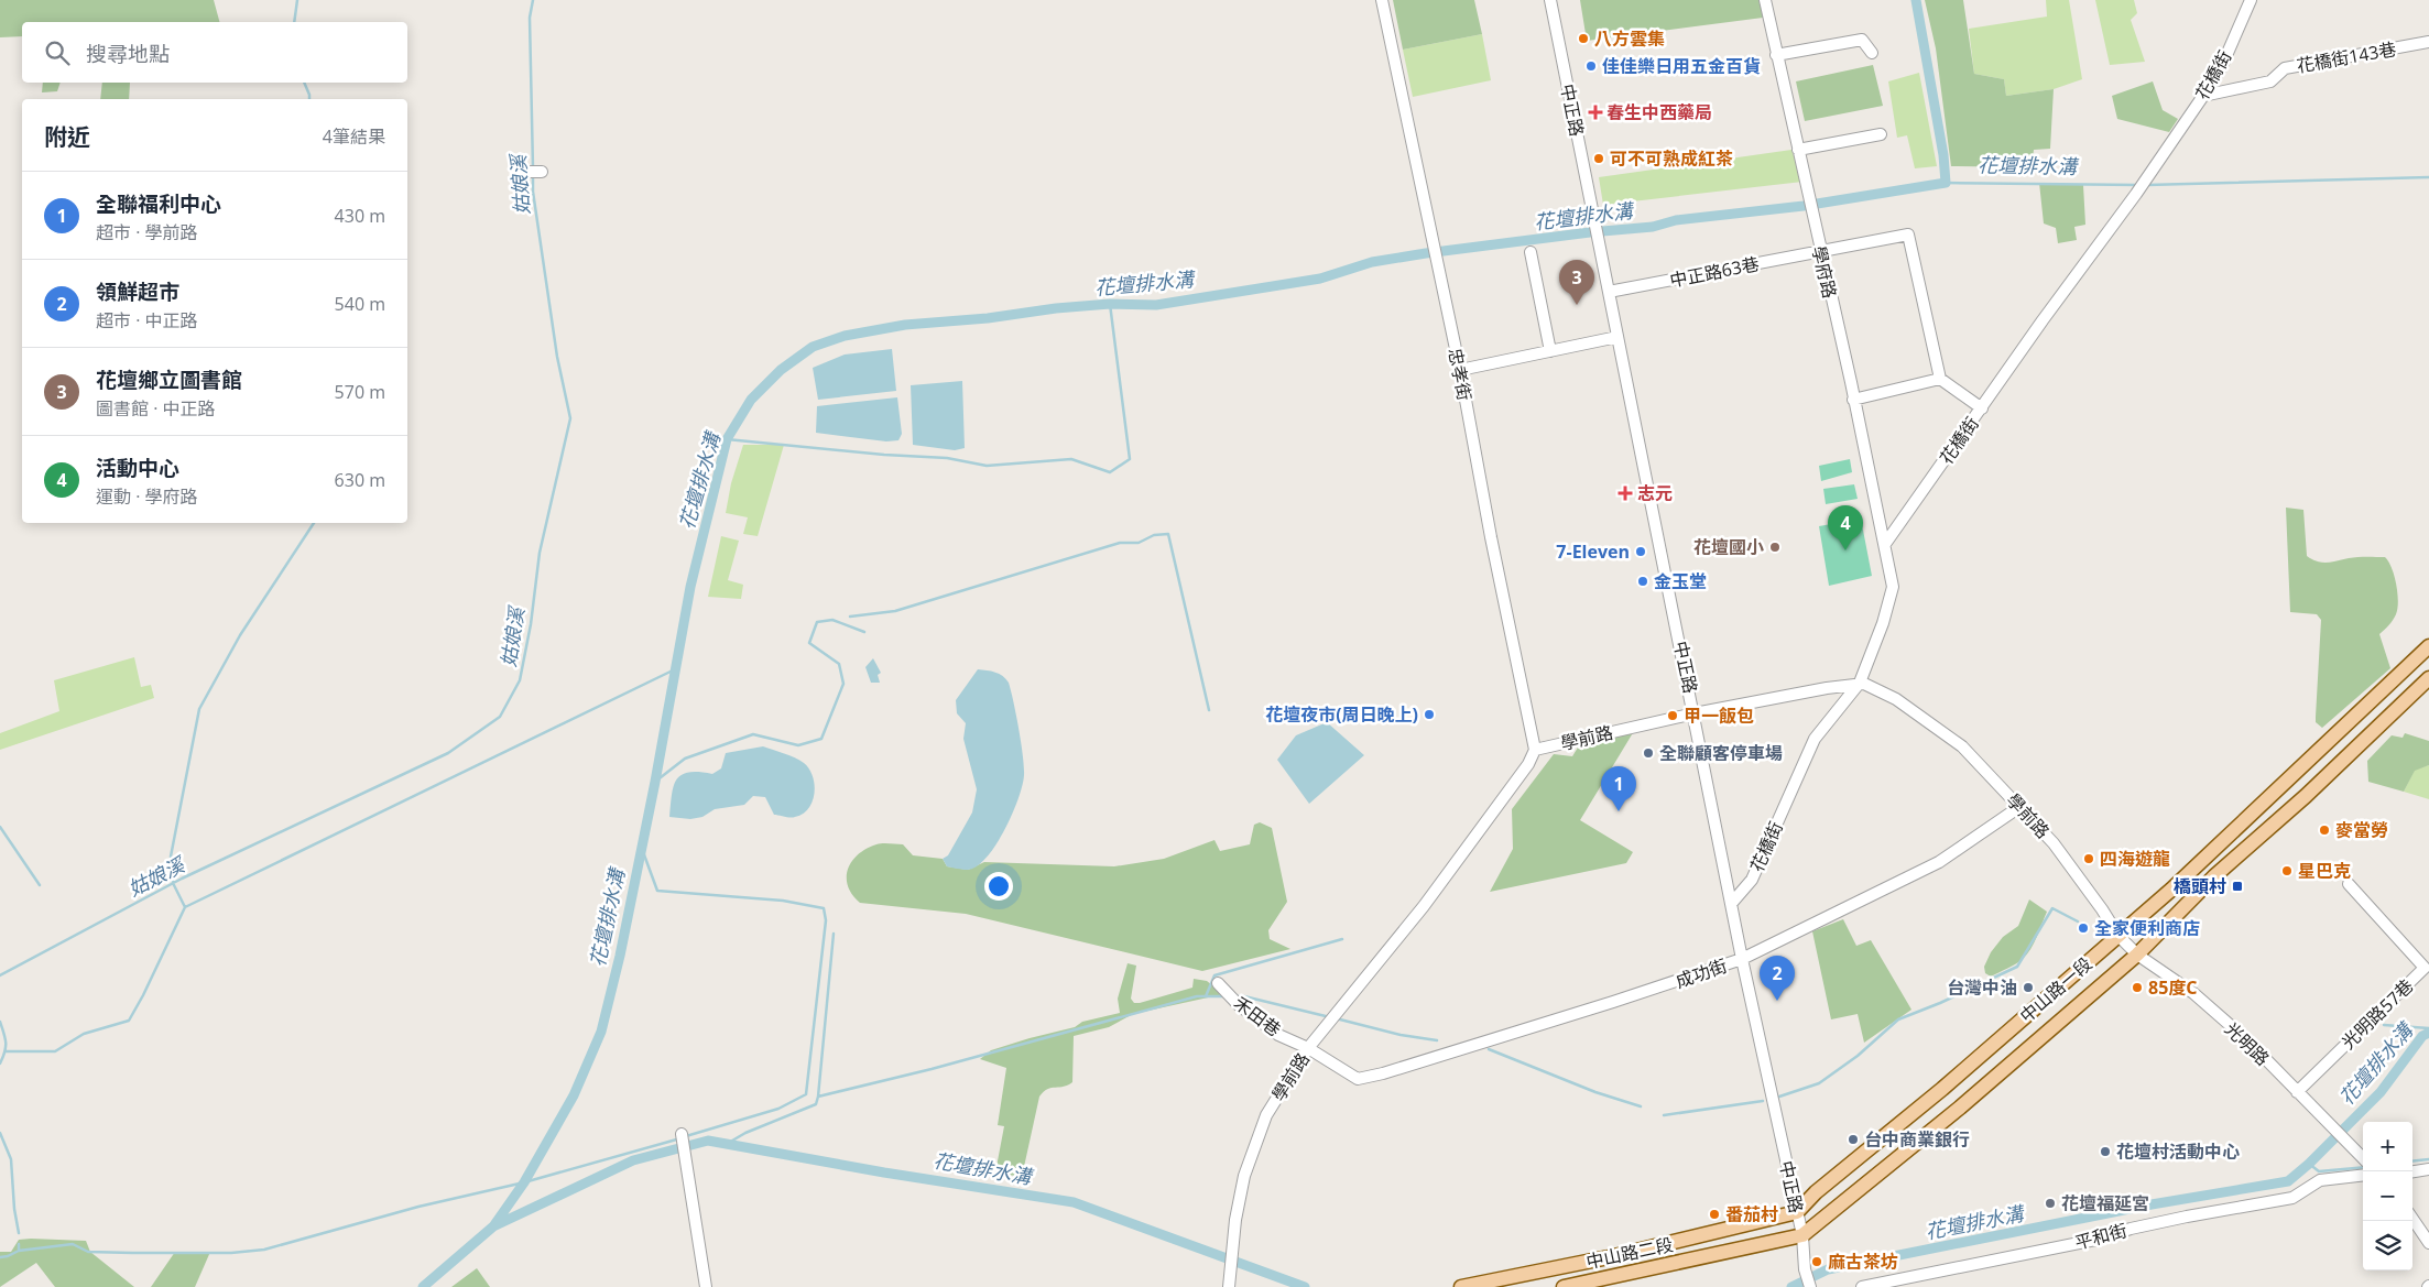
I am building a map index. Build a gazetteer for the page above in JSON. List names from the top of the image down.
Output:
{
  "streets": {
    "main road": ["中山路一段", "中山路二段"],
    "street": [
      "花橋街143巷",
      "花橋街",
      "中正路",
      "中正路63巷",
      "學府路",
      "忠孝街",
      "學前路",
      "成功街",
      "光明路57巷",
      "禾田巷",
      "光明路",
      "平和街"
    ]
  },
  "crossings": [
    ["花橋街143巷", "花橋街"],
    ["花橋街", "中正路"],
    ["花橋街", "學府路"],
    ["花橋街", "學前路"],
    ["中正路", "中正路63巷"],
    ["中正路", "學前路"],
    ["中正路", "成功街"],
    ["中正路", "中山路一段"],
    ["中正路", "中山路二段"],
    ["中正路63巷", "學府路"],
    ["忠孝街", "學前路"],
    ["學前路", "成功街"],
    ["學前路", "中山路一段"],
    ["學前路", "禾田巷"],
    ["學前路", "光明路"],
    ["成功街", "禾田巷"],
    ["中山路一段", "光明路"],
    ["中山路一段", "中山路二段"],
    ["光明路57巷", "光明路"]
  ],
  "water": ["花壇排水溝", "姑娘溪"],
  "places": {
    "other": [
      "八方雲集",
      "佳佳樂日用五金百貨",
      "可不可熟成紅茶",
      "花壇國小",
      "7-Eleven",
      "金玉堂",
      "花壇夜市(周日晚上)",
      "甲一飯包",
      "全聯顧客停車場",
      "麥當勞",
      "四海遊龍",
      "星巴克",
      "全家便利商店",
      "台灣中油",
      "85度C",
      "台中商業銀行",
      "花壇村活動中心",
      "花壇福延宮",
      "番茄村",
      "麻古茶坊"
    ],
    "health": ["春生中西藥局", "志元"],
    "transit": ["橋頭村"]
  },
  "page": {
    "search": "搜尋地點",
    "heading": ["附近", "4筆結果"],
    "list": [
      {
        "mark": "1",
        "name": "全聯福利中心",
        "note": "超市 · 學前路",
        "value": "430 m"
      },
      {
        "mark": "2",
        "name": "領鮮超市",
        "note": "超市 · 中正路",
        "value": "540 m"
      },
      {
        "mark": "3",
        "name": "花壇鄉立圖書館",
        "note": "圖書館 · 中正路",
        "value": "570 m"
      },
      {
        "mark": "4",
        "name": "活動中心",
        "note": "運動 · 學府路",
        "value": "630 m"
      }
    ],
    "pins": [
      "3",
      "4",
      "1",
      "2"
    ],
    "map_buttons": ["+", "−"]
  }
}
